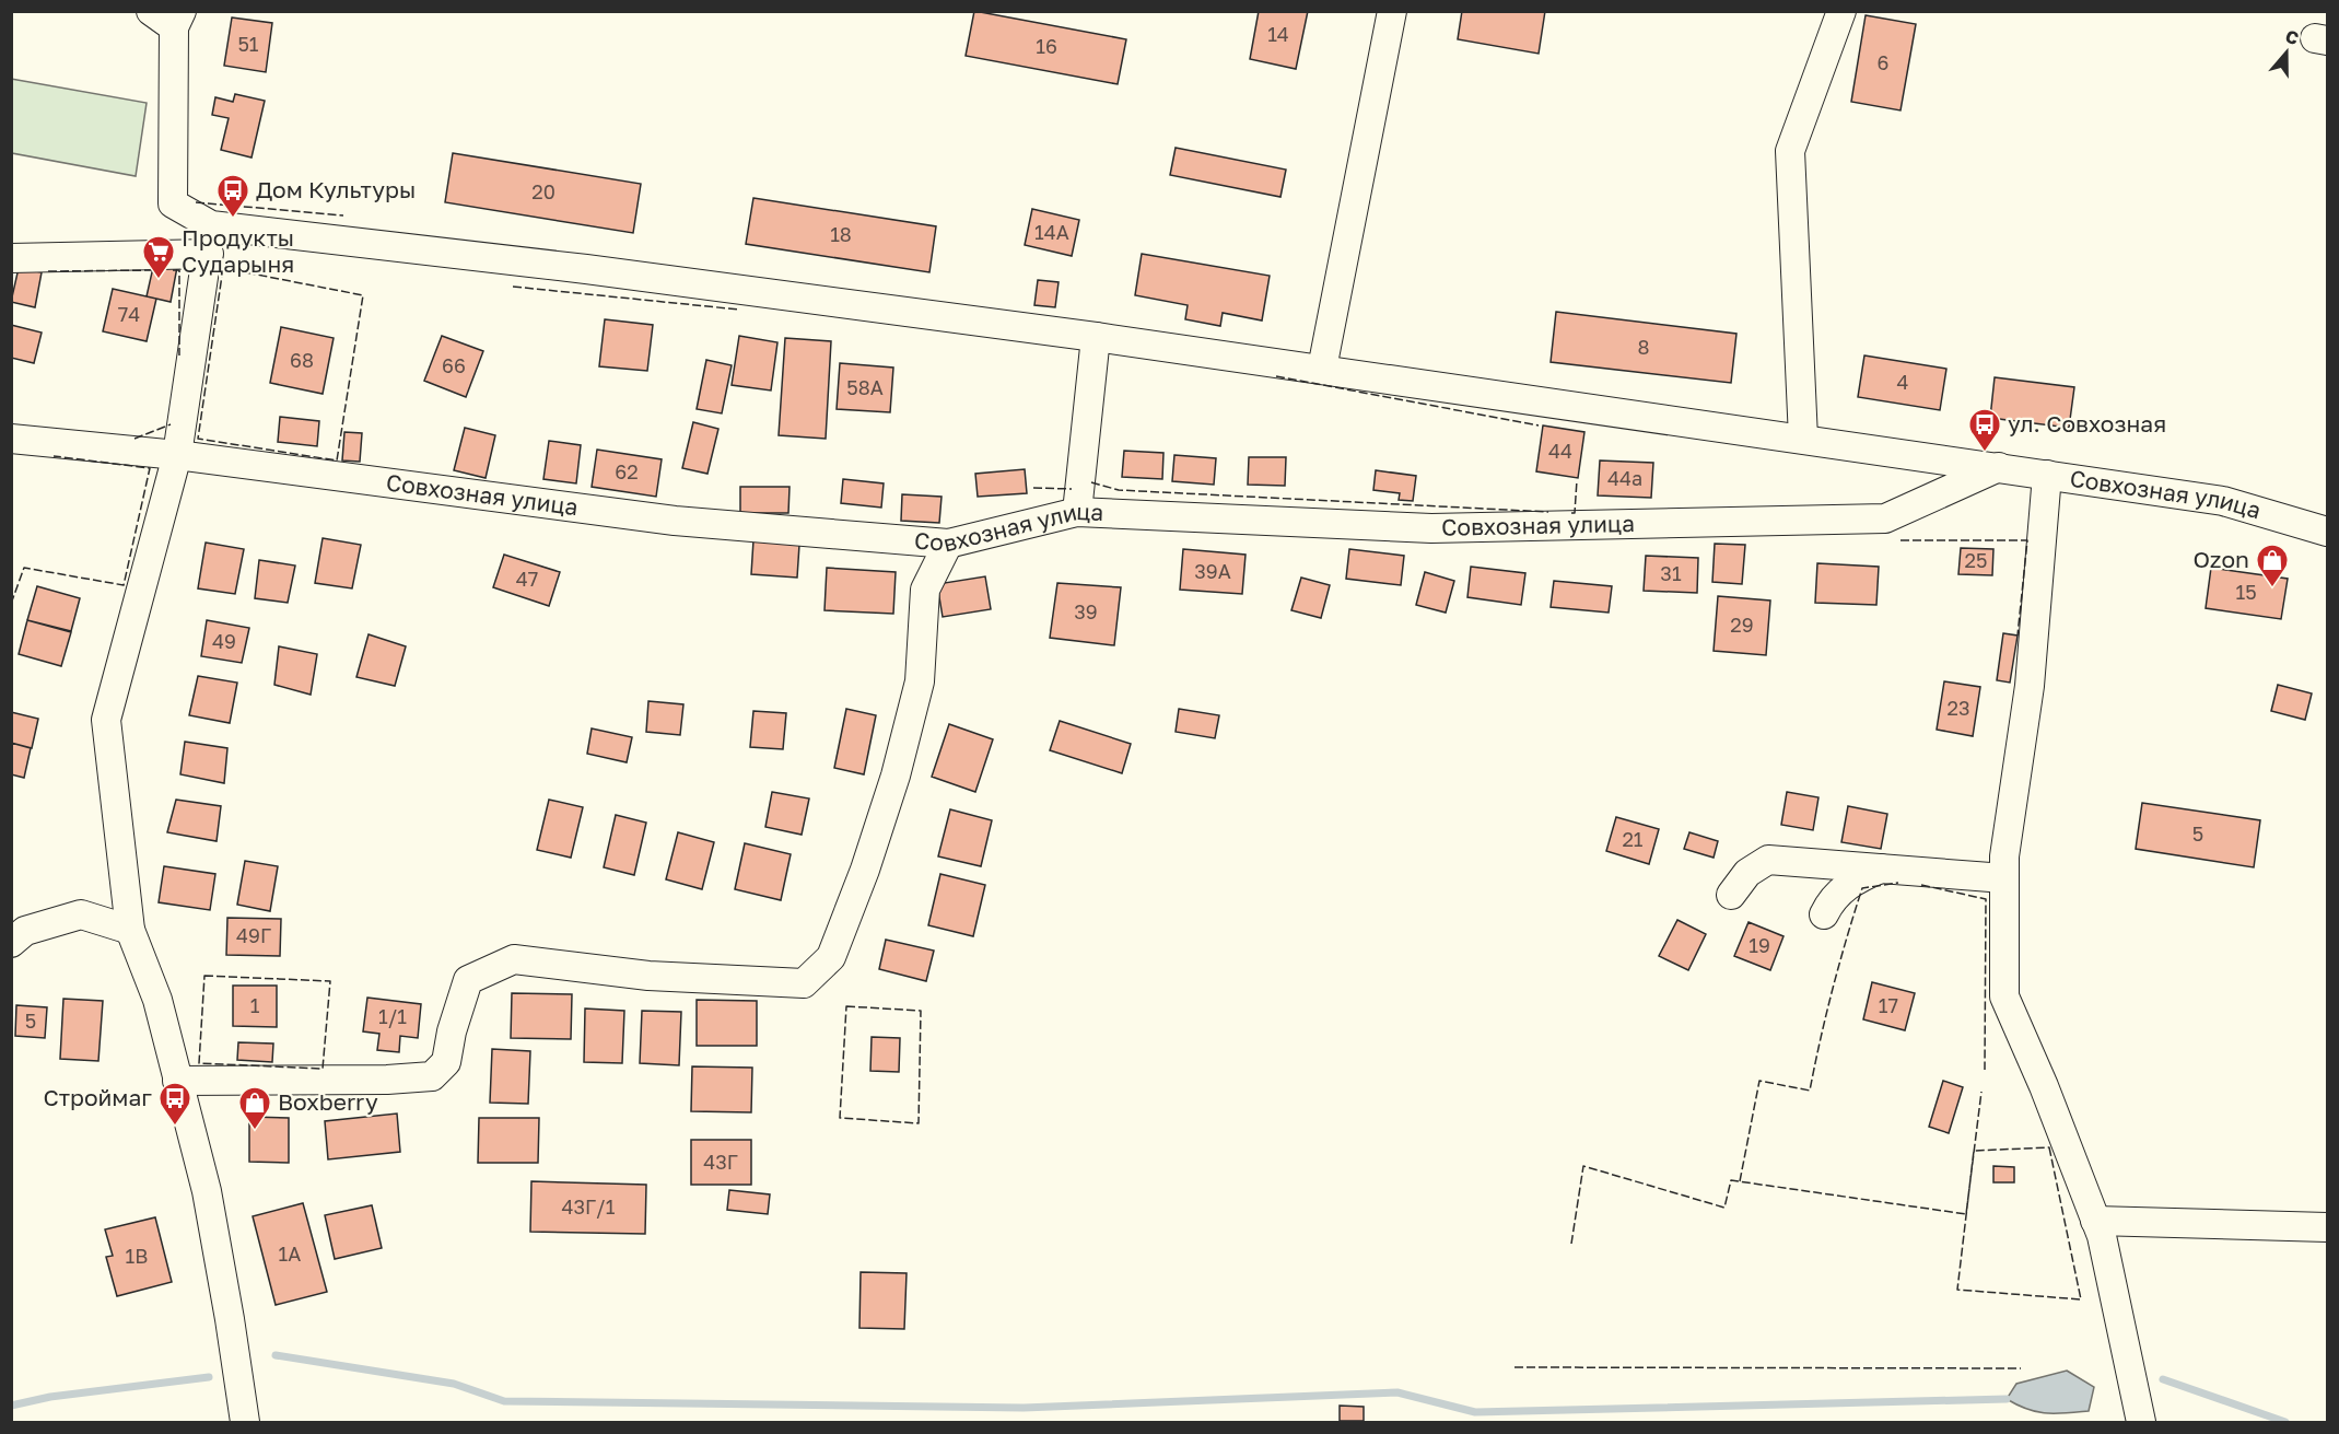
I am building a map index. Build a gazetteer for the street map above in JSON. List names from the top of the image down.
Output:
{
  "streets": {
    "street": ["Совхозная улица"]
  },
  "places": {
    "bus stop": ["Дом Культуры", "ул. Совхозная", "Строймаг"],
    "supermarket": ["Продукты Сударыня"],
    "shop": ["Ozon", "Boxberry"]
  },
  "house_numbers": [
    "14",
    "51",
    "16",
    "6",
    "20",
    "14А",
    "18",
    "74",
    "8",
    "68",
    "66",
    "4",
    "58А",
    "44",
    "62",
    "44а",
    "25",
    "39А",
    "31",
    "47",
    "15",
    "39",
    "29",
    "49",
    "23",
    "5",
    "21",
    "49Г",
    "19",
    "1",
    "17",
    "1/1",
    "5",
    "43Г",
    "43Г/1",
    "1А",
    "1В"
  ],
  "north": "top"
}
